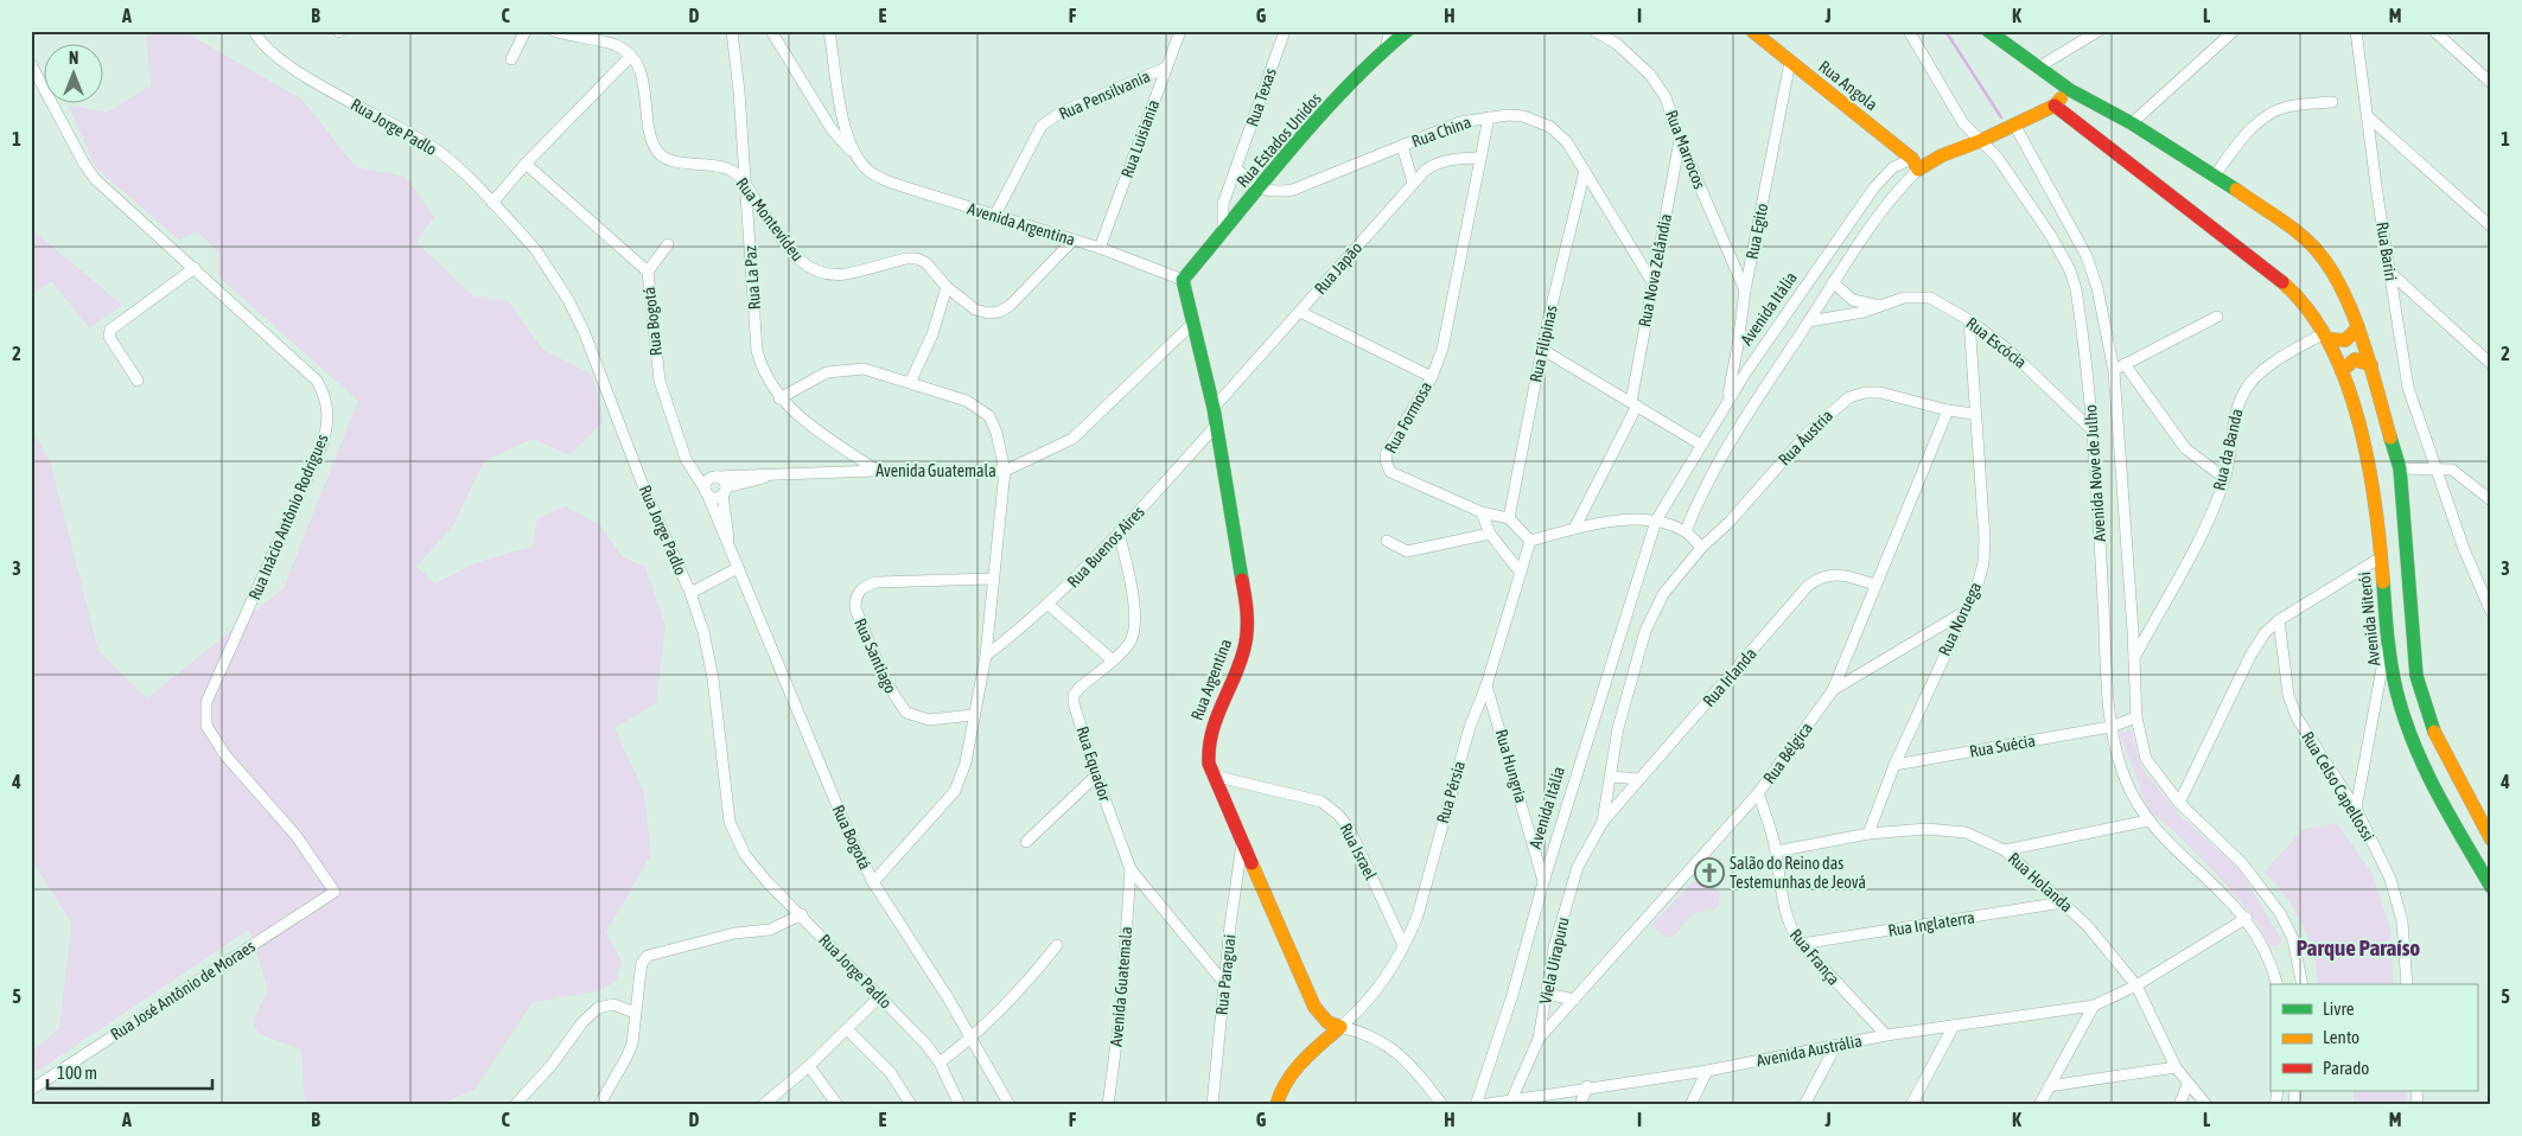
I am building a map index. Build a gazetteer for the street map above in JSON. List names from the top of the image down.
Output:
{
  "streets": {
    "main road": [
      "Rua Angola",
      "Rua Estados Unidos",
      "Avenida Itália",
      "Avenida Niterói",
      "Rua Argentina"
    ],
    "street": [
      "Rua Pensilvania",
      "Rua Texas",
      "Rua Jorge Padlo",
      "Rua China",
      "Rua Luisiania",
      "Rua Marrocos",
      "Rua Montevídeu",
      "Avenida Argentina",
      "Rua Egito",
      "Rua Bariri",
      "Rua Japão",
      "Rua Nova Zelândia",
      "Rua La Paz",
      "Rua Bogotá",
      "Rua Escócia",
      "Rua Filipinas",
      "Rua Formosa",
      "Rua Áustria",
      "Rua da Banda",
      "Avenida Guatemala",
      "Avenida Nove de Julho",
      "Rua Inácio Antônio Rodrigues",
      "Rua Buenos Aires",
      "Rua Noruega",
      "Rua Santiago",
      "Rua Irlanda",
      "Rua Suécia",
      "Rua Bélgica",
      "Rua Equador",
      "Rua Hungria",
      "Rua Celso Capellossi",
      "Rua Pérsia",
      "Rua Israel",
      "Rua Holanda",
      "Rua Inglaterra",
      "Rua França",
      "Viela Uirapuru",
      "Rua Paraguai",
      "Rua José Antônio de Moraes",
      "Avenida Austrália"
    ]
  },
  "crossings": [
    ["Rua Angola", "Rua Egito"],
    ["Rua Angola", "Avenida Itália"],
    ["Rua Pensilvania", "Rua Luisiania"],
    ["Rua Pensilvania", "Avenida Argentina"],
    ["Rua Texas", "Rua Estados Unidos"],
    ["Rua China", "Rua Estados Unidos"],
    ["Rua China", "Rua Nova Zelândia"],
    ["Rua China", "Rua Filipinas"],
    ["Rua China", "Rua Formosa"],
    ["Rua Luisiania", "Avenida Argentina"],
    ["Rua Estados Unidos", "Avenida Argentina"],
    ["Rua Estados Unidos", "Rua Argentina"],
    ["Rua Marrocos", "Rua Egito"],
    ["Rua Marrocos", "Rua Nova Zelândia"],
    ["Rua Montevídeu", "Rua La Paz"],
    ["Avenida Argentina", "Rua Argentina"],
    ["Rua Egito", "Avenida Itália"],
    ["Rua Japão", "Rua Formosa"],
    ["Rua Japão", "Rua Argentina"],
    ["Rua La Paz", "Avenida Guatemala"],
    ["Avenida Itália", "Avenida Nove de Julho"],
    ["Avenida Itália", "Avenida Niterói"],
    ["Avenida Itália", "Rua Hungria"],
    ["Avenida Itália", "Avenida Austrália"],
    ["Rua Bogotá", "Avenida Guatemala"],
    ["Rua Escócia", "Avenida Nove de Julho"],
    ["Rua Escócia", "Rua Noruega"],
    ["Rua Filipinas", "Rua Formosa"],
    ["Rua Áustria", "Rua Noruega"],
    ["Rua Áustria", "Rua Bélgica"],
    ["Rua da Banda", "Avenida Nove de Julho"],
    ["Rua da Banda", "Avenida Niterói"],
    ["Avenida Guatemala", "Rua Argentina"],
    ["Avenida Guatemala", "Rua Equador"],
    ["Avenida Nove de Julho", "Rua Suécia"],
    ["Avenida Nove de Julho", "Avenida Austrália"],
    ["Rua Inácio Antônio Rodrigues", "Rua José Antônio de Moraes"],
    ["Rua Buenos Aires", "Rua Argentina"],
    ["Rua Buenos Aires", "Rua Equador"],
    ["Rua Noruega", "Rua Suécia"],
    ["Rua Noruega", "Rua Holanda"],
    ["Rua Irlanda", "Rua Bélgica"],
    ["Rua Irlanda", "Viela Uirapuru"],
    ["Rua Argentina", "Rua Pérsia"],
    ["Rua Argentina", "Rua Israel"],
    ["Rua Argentina", "Rua Paraguai"],
    ["Rua Bélgica", "Rua França"],
    ["Rua Bélgica", "Viela Uirapuru"],
    ["Rua Equador", "Rua Paraguai"],
    ["Rua Hungria", "Rua Pérsia"],
    ["Rua Pérsia", "Rua Israel"],
    ["Rua Holanda", "Rua Inglaterra"],
    ["Rua Holanda", "Rua França"],
    ["Rua Holanda", "Avenida Austrália"],
    ["Rua Inglaterra", "Rua França"],
    ["Rua França", "Avenida Austrália"],
    ["Viela Uirapuru", "Avenida Austrália"]
  ],
  "districts": ["Parque Paraíso"],
  "places": {
    "church": ["Salão do Reino das Testemunhas de Jeová"]
  },
  "legend": ["Livre", "Lento", "Parado"],
  "scale_bar": "100 m",
  "north": "top",
  "grid": {
    "columns": [
      "A",
      "B",
      "C",
      "D",
      "E",
      "F",
      "G",
      "H",
      "I",
      "J",
      "K",
      "L",
      "M"
    ],
    "rows": [
      "1",
      "2",
      "3",
      "4",
      "5"
    ]
  }
}
